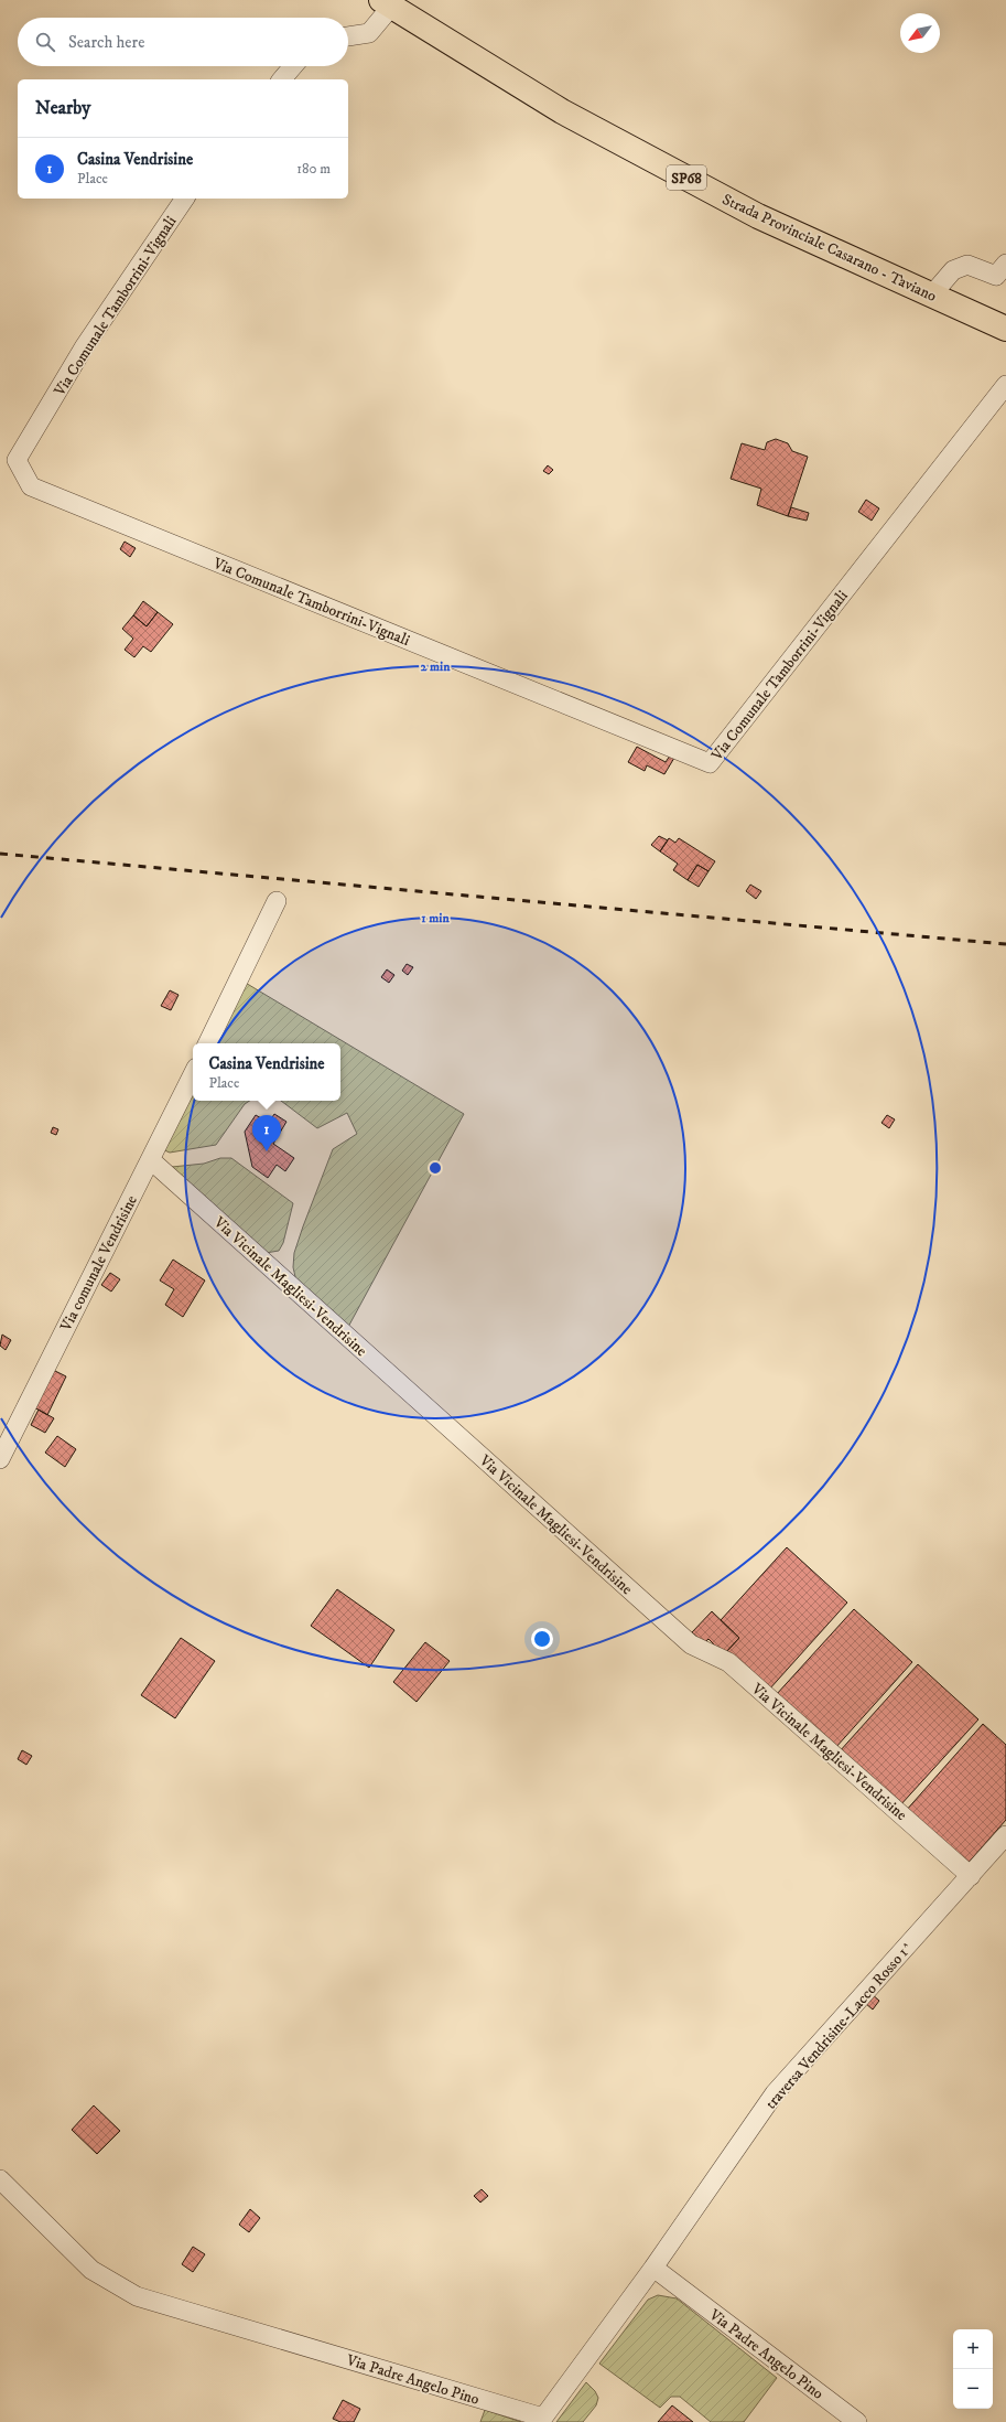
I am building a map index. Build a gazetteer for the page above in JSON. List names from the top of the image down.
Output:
{
  "streets": {
    "main road": ["SP68", "Strada Provinciale Casarano - Taviano"],
    "street": [
      "Via Comunale Tamborrini-Vignali",
      "Via comunale Vendrisine",
      "Via Vicinale Magliesi-Vendrisine",
      "traversa Vendrisine-Lacco Rosso 1^",
      "Via Padre Angelo Pino"
    ]
  },
  "crossings": [
    ["Via comunale Vendrisine", "Via Vicinale Magliesi-Vendrisine"],
    ["Via Vicinale Magliesi-Vendrisine", "traversa Vendrisine-Lacco Rosso 1^"],
    ["traversa Vendrisine-Lacco Rosso 1^", "Via Padre Angelo Pino"]
  ],
  "north": "bottom left",
  "page": {
    "search": "Search here",
    "heading": "Nearby",
    "list": [
      {
        "mark": "1",
        "name": "Casina Vendrisine",
        "note": "Place",
        "value": "180 m"
      }
    ],
    "popup": ["Casina Vendrisine", "Place"],
    "pins": "1",
    "map_buttons": ["+", "−"]
  },
  "rings": ["2 min", "1 min"]
}
